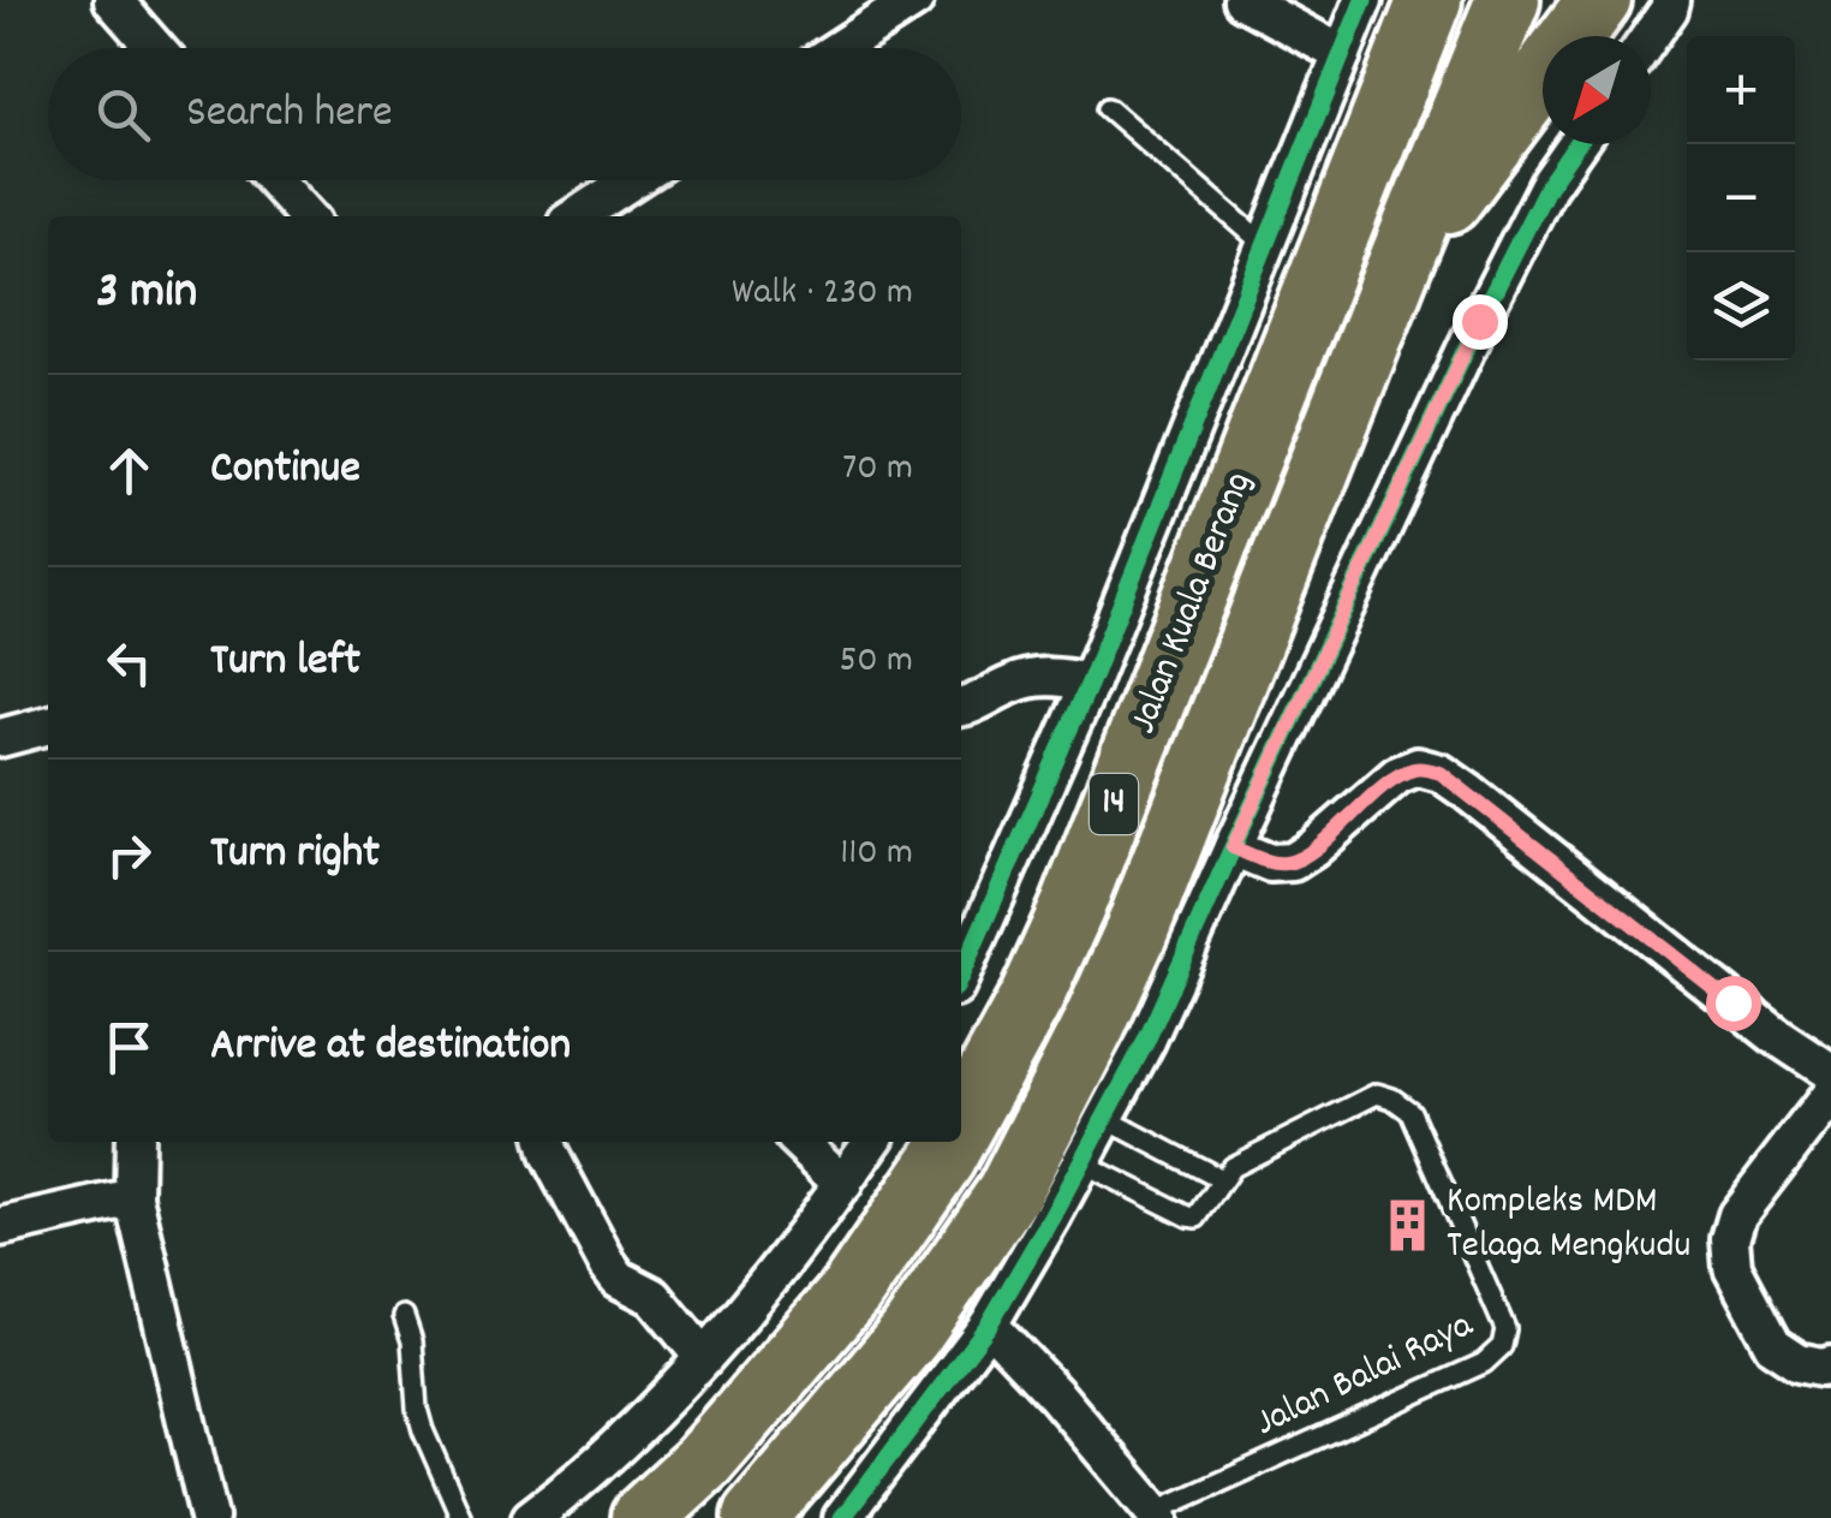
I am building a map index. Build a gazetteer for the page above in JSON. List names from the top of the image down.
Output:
{
  "streets": {
    "highway": ["Jalan Kuala Berang", "14"],
    "lane": ["Jalan Balai Raya"]
  },
  "places": {
    "building": ["Kompleks MDM Telaga Mengkudu"]
  },
  "north": "bottom left",
  "page": {
    "map_buttons": ["+", "−"],
    "search": "Search here",
    "heading": ["3 min", "Walk · 230 m"],
    "list": [
      ["Continue", "70 m"],
      ["Turn left", "50 m"],
      ["Turn right", "110 m"],
      "Arrive at destination"
    ]
  }
}
